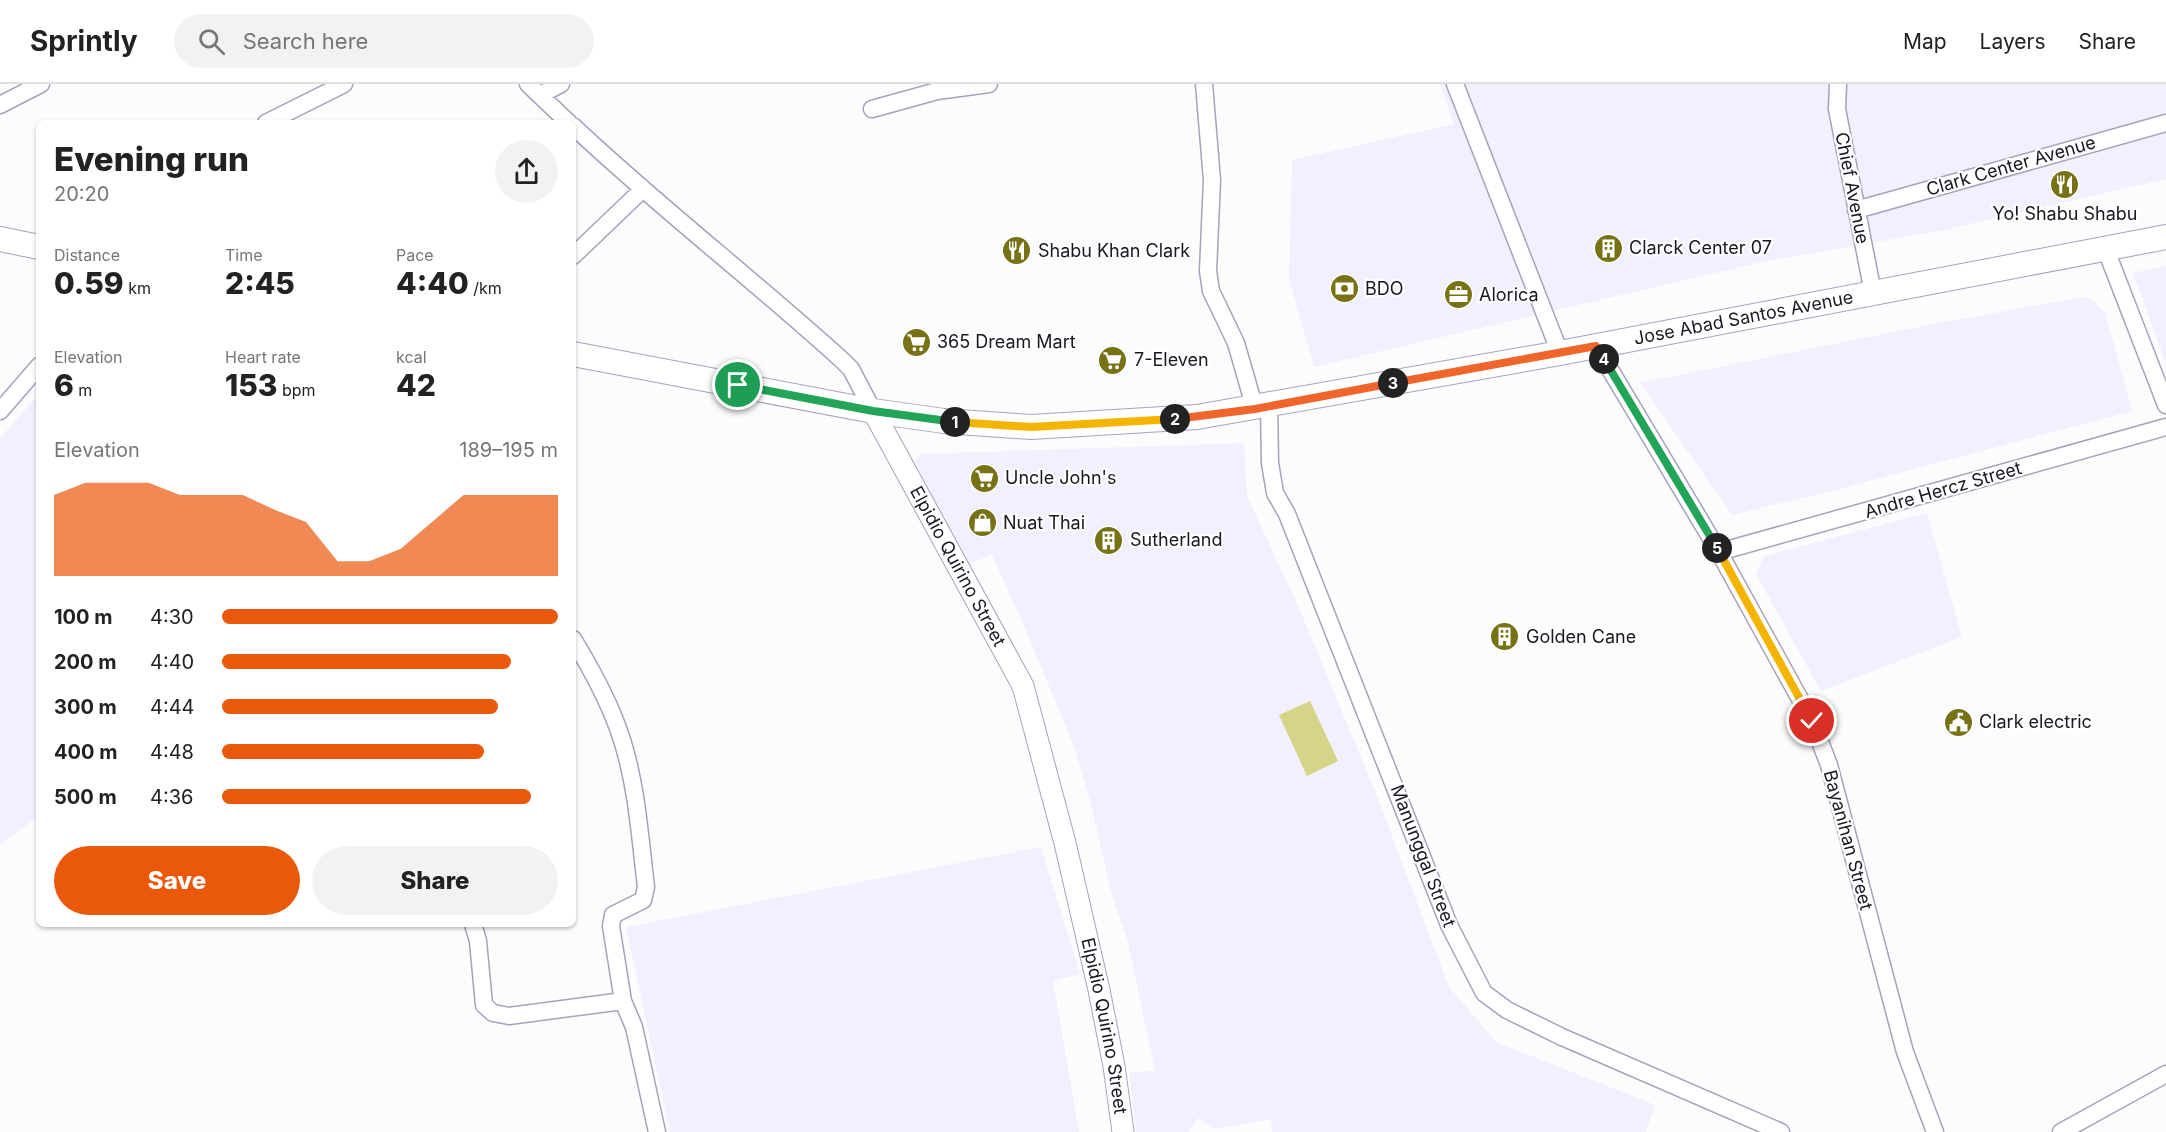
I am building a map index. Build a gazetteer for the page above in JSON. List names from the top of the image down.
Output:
{
  "streets": {
    "main road": ["Jose Abad Santos Avenue"],
    "street": [
      "Clark Center Avenue",
      "Chief Avenue",
      "Andre Hercz Street",
      "Elpidio Quirino Street",
      "Bayanihan Street",
      "Manunggal Street"
    ]
  },
  "crossings": [
    ["Clark Center Avenue", "Chief Avenue"],
    ["Chief Avenue", "Jose Abad Santos Avenue"],
    ["Jose Abad Santos Avenue", "Elpidio Quirino Street"],
    ["Jose Abad Santos Avenue", "Bayanihan Street"],
    ["Jose Abad Santos Avenue", "Manunggal Street"],
    ["Andre Hercz Street", "Bayanihan Street"]
  ],
  "places": {
    "restaurant": ["Yo! Shabu Shabu", "Shabu Khan Clark"],
    "building": ["Clarck Center 07", "Sutherland", "Golden Cane"],
    "bank": ["BDO"],
    "office": ["Alorica"],
    "supermarket": ["365 Dream Mart", "7-Eleven", "Uncle John's"],
    "shop": ["Nuat Thai"],
    "public building": ["Clark electric"]
  },
  "page": {
    "header": "Sprintly",
    "search": "Search here",
    "nav": ["Map", "Layers", "Share"],
    "heading": ["Evening run", "20:20"],
    "stats": [
      ["Distance", "0.59 km"],
      ["Time", "2:45"],
      ["Pace", "4:40 /km"],
      ["Elevation", "6 m"],
      ["Heart rate", "153 bpm"],
      ["kcal", "42"]
    ],
    "pins": [
      "4",
      "3",
      "2",
      "1",
      "5"
    ],
    "chart": ["Elevation", "189–195 m"],
    "list": [
      {
        "name": "100 m",
        "note": "4:30"
      },
      {
        "name": "200 m",
        "note": "4:40"
      },
      {
        "name": "300 m",
        "note": "4:44"
      },
      {
        "name": "400 m",
        "note": "4:48"
      },
      {
        "name": "500 m",
        "note": "4:36"
      }
    ],
    "buttons": ["Save", "Share"]
  }
}
